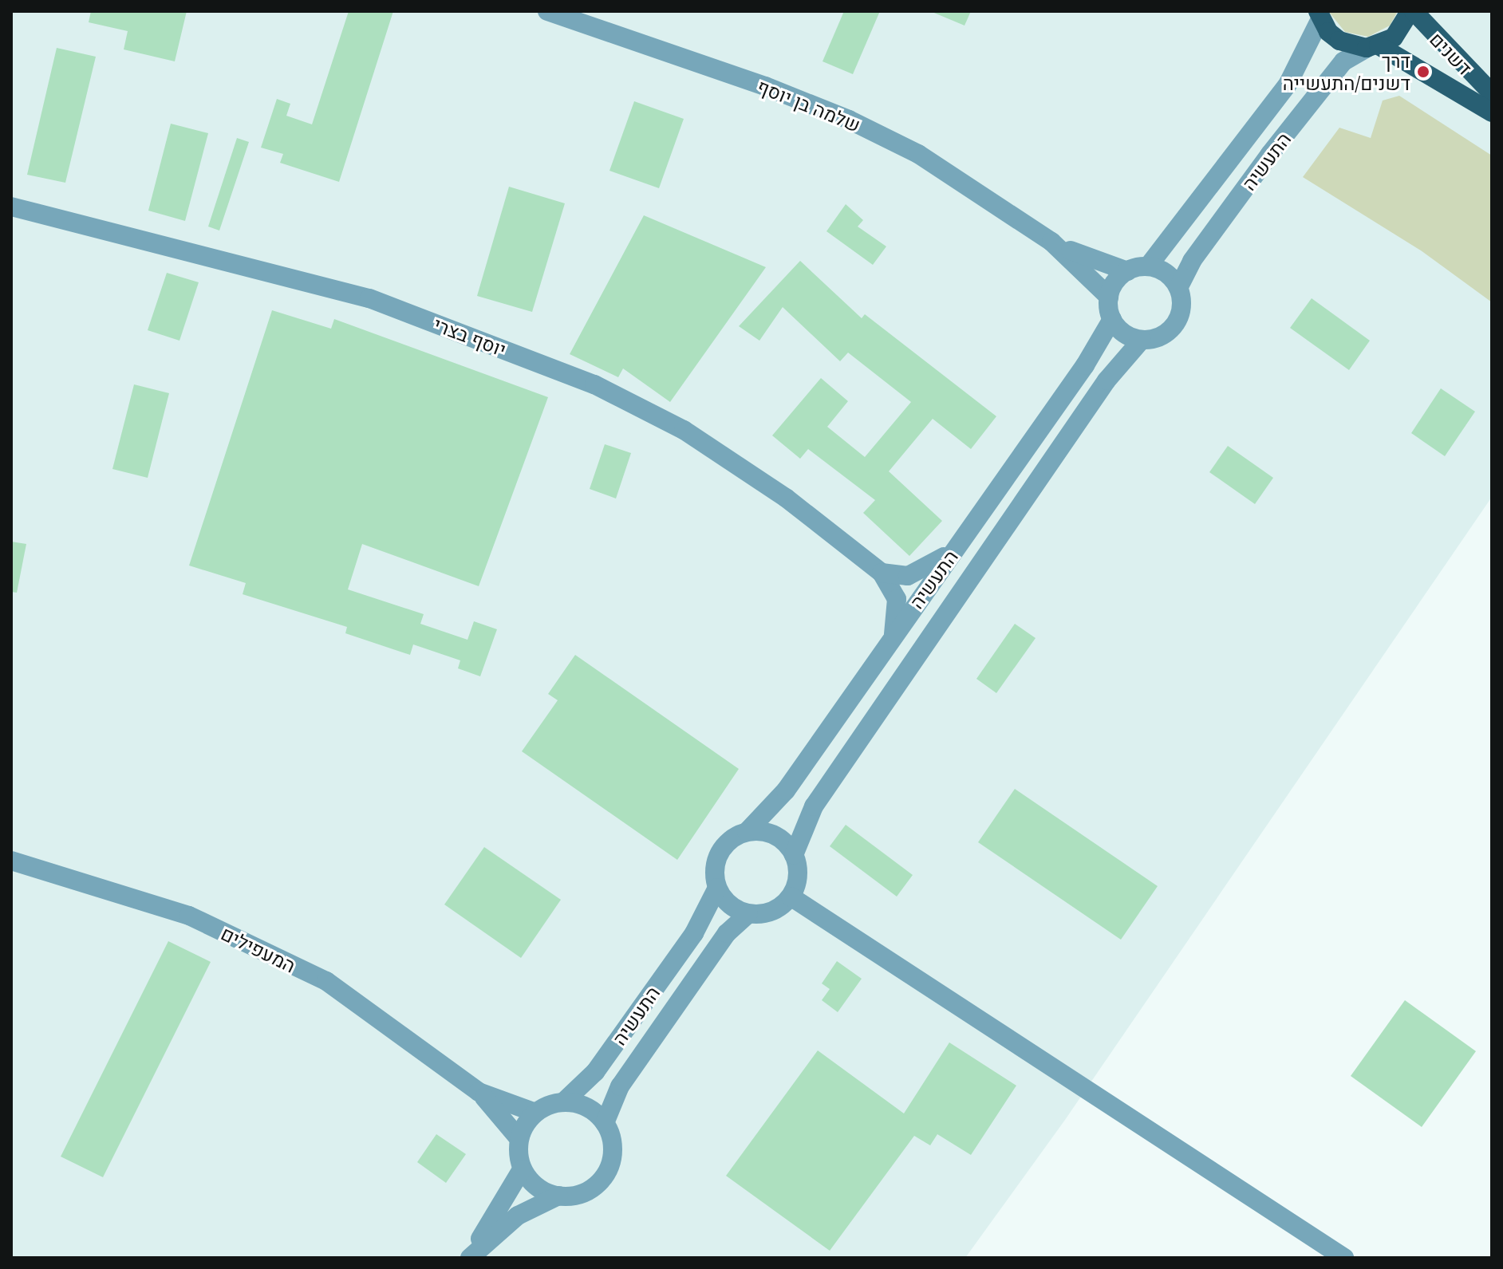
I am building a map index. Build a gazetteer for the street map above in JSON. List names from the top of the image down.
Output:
{
  "streets": {
    "main road": ["דשנים"],
    "street": [
      "שלמה בן יוסף",
      "התעשיה",
      "יוסף בצרי",
      "המעפילים"
    ]
  },
  "crossings": [
    ["דשנים", "התעשיה"],
    ["שלמה בן יוסף", "התעשיה"],
    ["התעשיה", "יוסף בצרי"],
    ["התעשיה", "המעפילים"]
  ],
  "places": ["דרך דשנים/התעשייה"]
}
